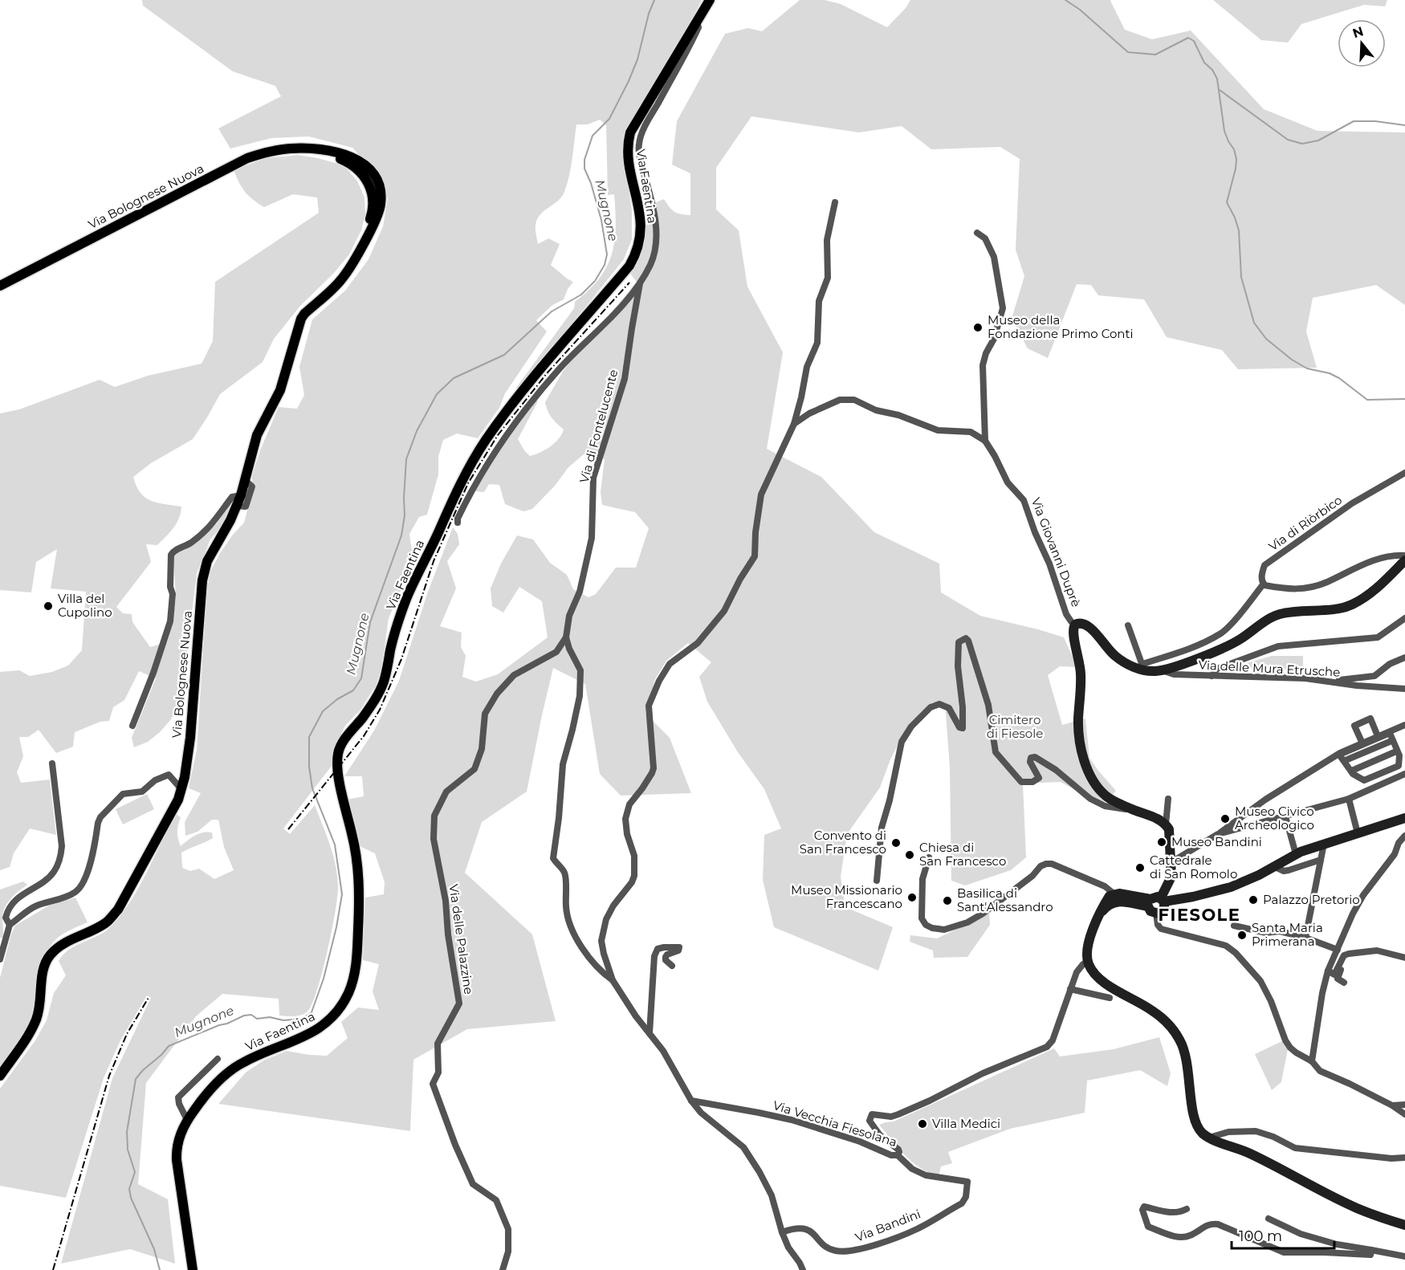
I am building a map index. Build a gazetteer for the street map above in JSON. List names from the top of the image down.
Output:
{
  "streets": {
    "main road": ["Via Faentina", "Via Bolognese Nuova", "Via Giovanni Duprè"],
    "street": [
      "Via di Fontelucente",
      "Via di Riòrbico",
      "Via delle Mura Etrusche",
      "Via delle Palazzine",
      "Via Vecchia Fiesolana",
      "Via Bandini"
    ]
  },
  "crossings": [
    ["Via Faentina", "Via di Fontelucente"],
    ["Via di Fontelucente", "Via delle Palazzine"],
    ["Via Vecchia Fiesolana", "Via Bandini"]
  ],
  "districts": ["FIESOLE"],
  "water": ["Mugnone"],
  "parks": ["Cimitero di Fiesole"],
  "places": [
    "Museo della Fondazione Primo Conti",
    "Villa del Cupolino",
    "Museo Civico Archeologico",
    "Museo Bandini",
    "Convento di San Francesco",
    "Chiesa di San Francesco",
    "Cattedrale di San Romolo",
    "Museo Missionario Francescano",
    "Palazzo Pretorio",
    "Basilica di Sant'Alessandro",
    "Santa Maria Primerana",
    "Villa Medici"
  ],
  "scale_bar": "100 m",
  "north": "top"
}
